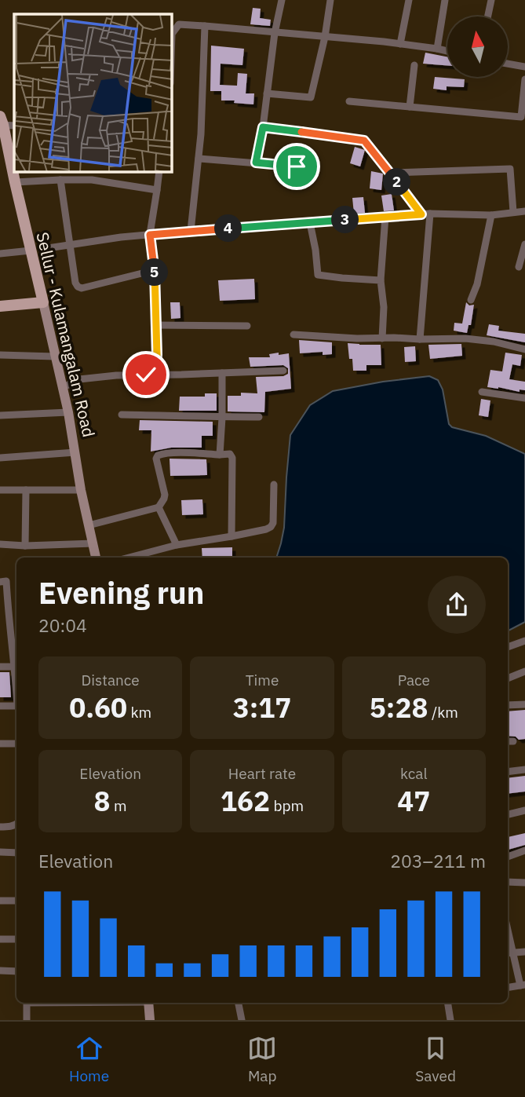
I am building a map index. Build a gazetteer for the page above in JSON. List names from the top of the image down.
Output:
{
  "streets": {
    "main road": ["Sellur - Kulamangalam Road"]
  },
  "north": "top",
  "page": {
    "pins": [
      "2",
      "3",
      "4",
      "5"
    ],
    "heading": ["Evening run", "20:04"],
    "stats": [
      ["Distance", "0.60 km"],
      ["Time", "3:17"],
      ["Pace", "5:28 /km"],
      ["Elevation", "8 m"],
      ["Heart rate", "162 bpm"],
      ["kcal", "47"]
    ],
    "chart": ["Elevation", "203–211 m"],
    "tabs": ["Home", "Map", "Saved"]
  }
}
